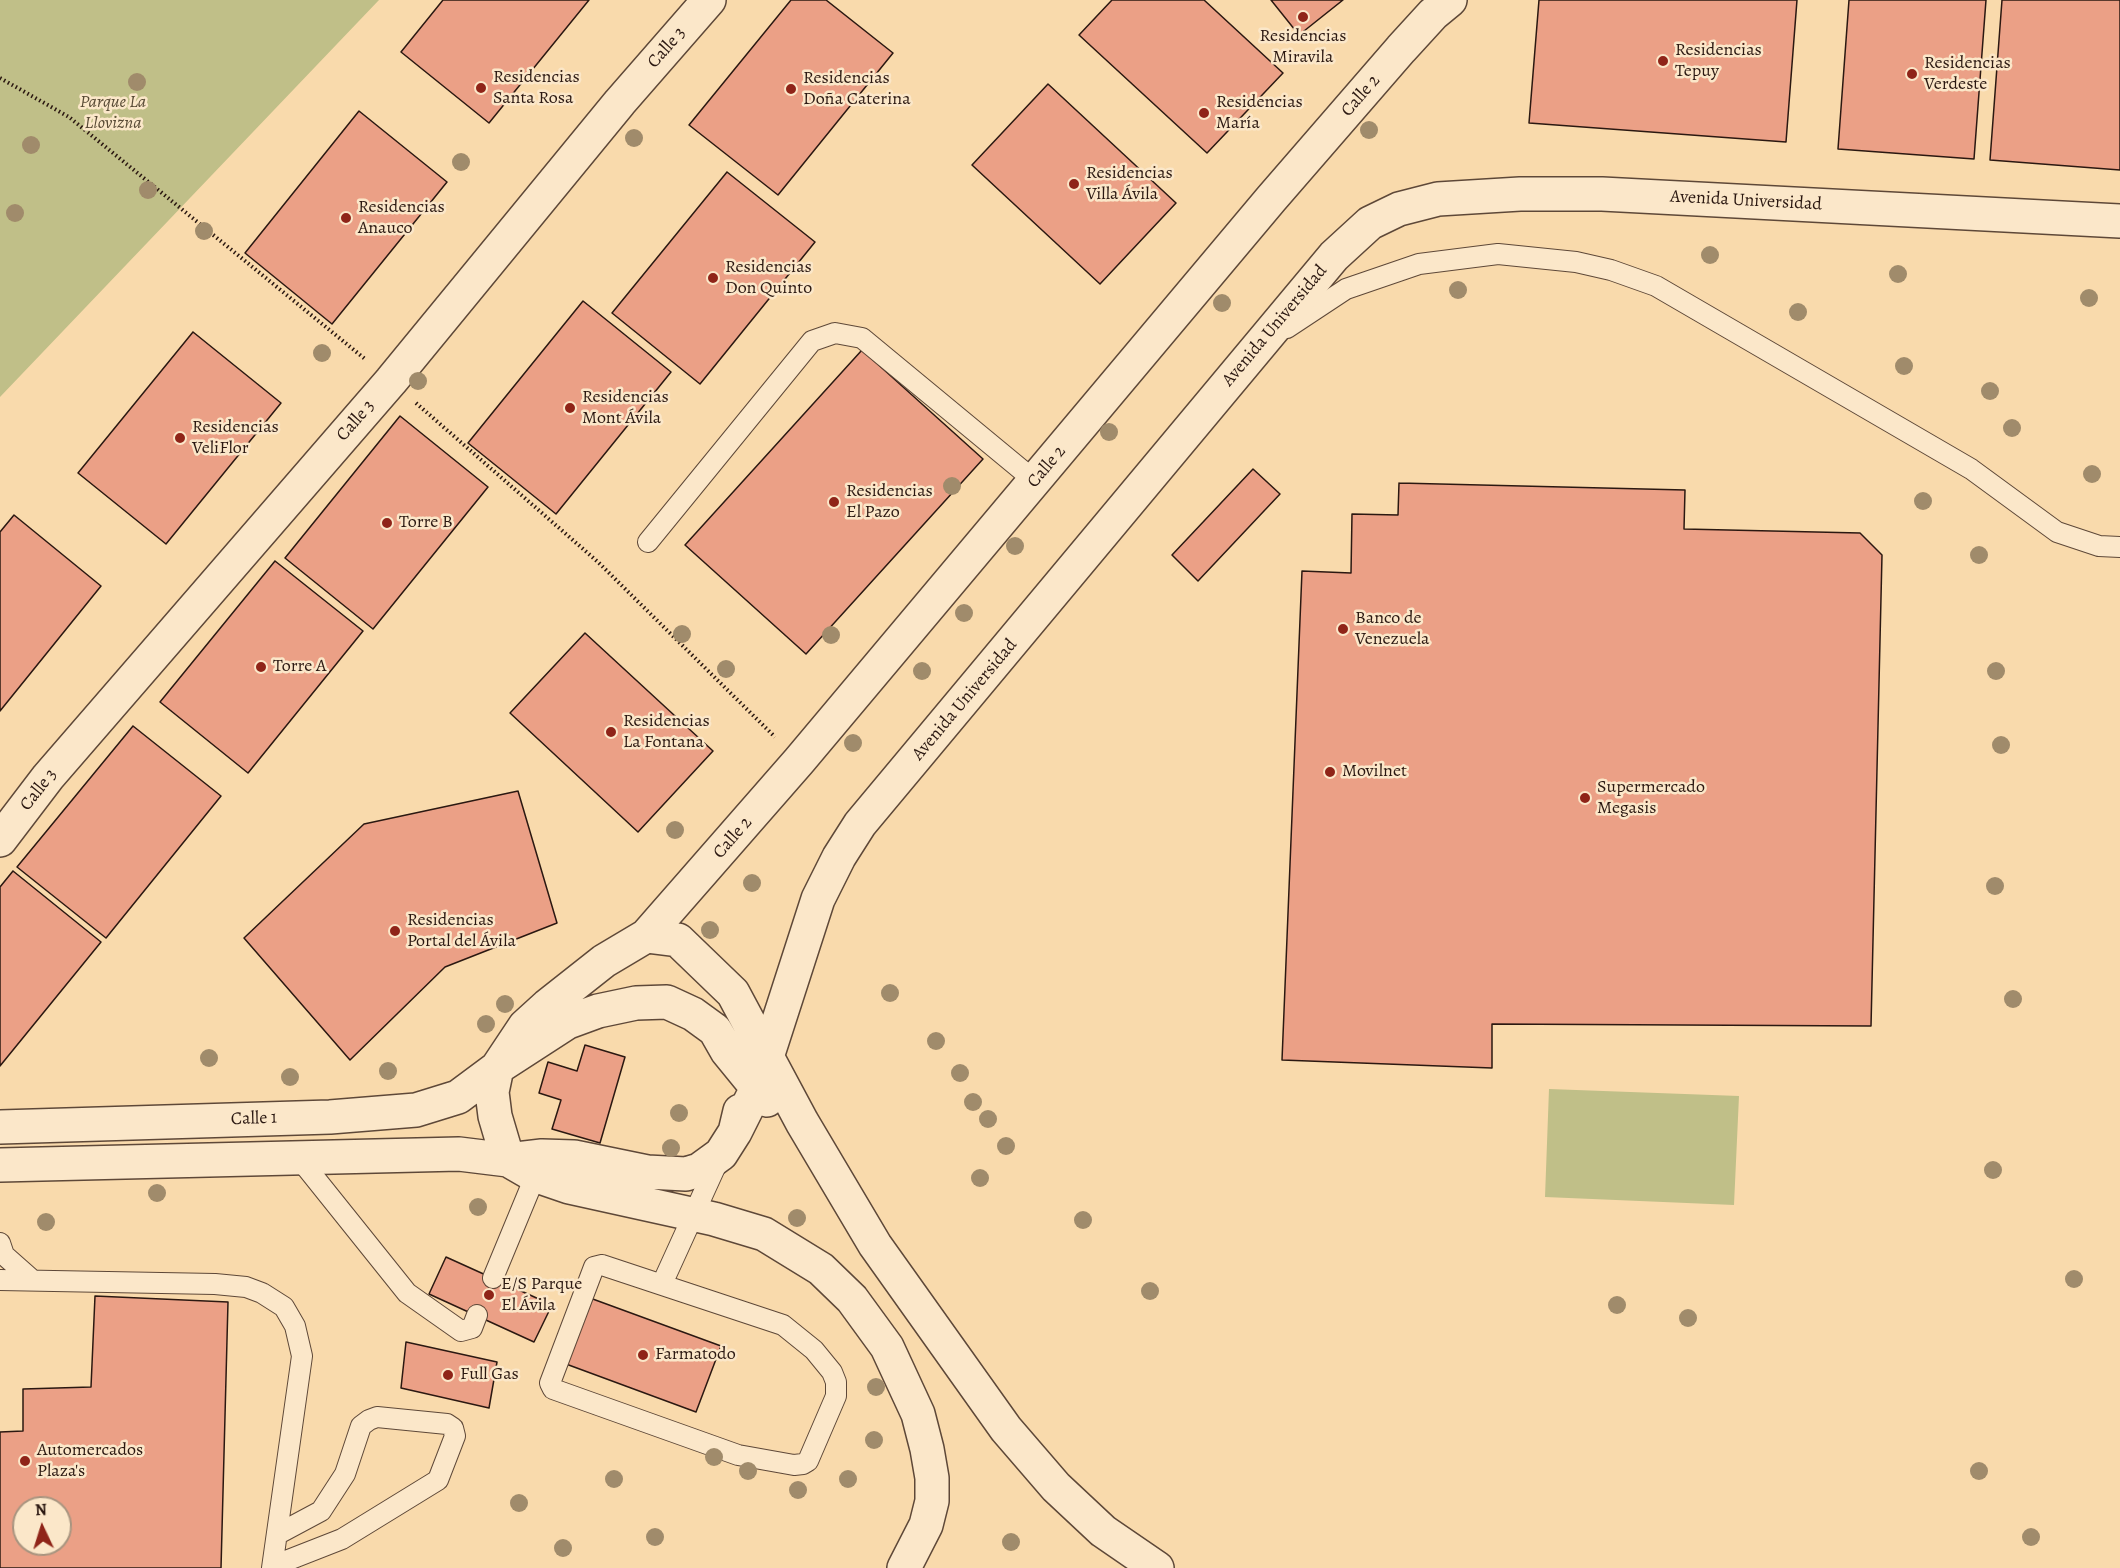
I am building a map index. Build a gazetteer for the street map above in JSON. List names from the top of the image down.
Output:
{
  "streets": {
    "street": [
      "Calle 3",
      "Calle 2",
      "Avenida Universidad",
      "Calle 1"
    ]
  },
  "crossings": [
    ["Calle 2", "Calle 1"]
  ],
  "parks": ["Parque La Llovizna"],
  "places": [
    "Residencias Miravila",
    "Residencias Tepuy",
    "Residencias Verdeste",
    "Residencias Santa Rosa",
    "Residencias Doña Caterina",
    "Residencias María",
    "Residencias Villa Ávila",
    "Residencias Anauco",
    "Residencias Don Quinto",
    "Residencias Mont Ávila",
    "Residencias VeliFlor",
    "Residencias El Pazo",
    "Torre B",
    "Banco de Venezuela",
    "Torre A",
    "Residencias La Fontana",
    "Movilnet",
    "Supermercado Megasis",
    "Residencias Portal del Ávila",
    "E/S Parque El Ávila",
    "Farmatodo",
    "Full Gas",
    "Automercados Plaza's"
  ],
  "north": "top"
}
